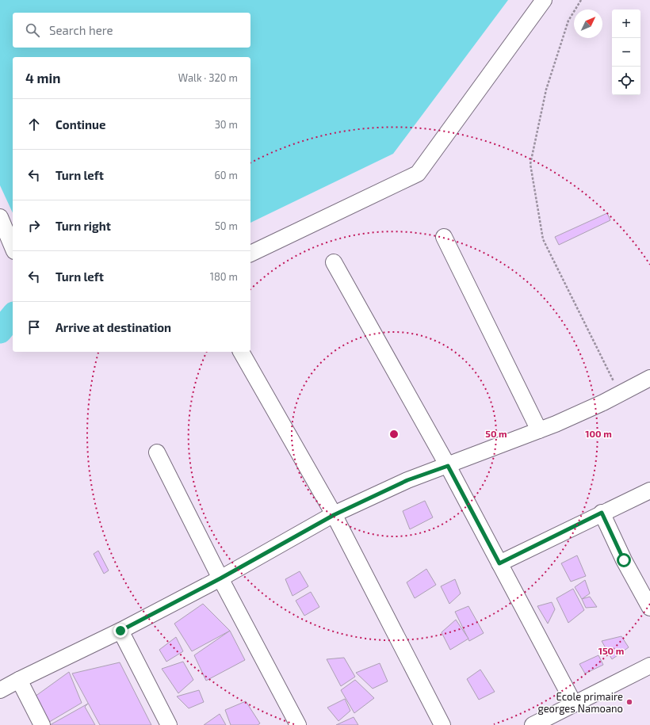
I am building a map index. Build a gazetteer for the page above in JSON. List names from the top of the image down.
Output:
{
  "places": ["Ecole primaire georges Namoano"],
  "north": "top right",
  "page": {
    "map_buttons": ["+", "−"],
    "search": "Search here",
    "heading": ["4 min", "Walk · 320 m"],
    "list": [
      ["Continue", "30 m"],
      ["Turn left", "60 m"],
      ["Turn right", "50 m"],
      ["Turn left", "180 m"],
      "Arrive at destination"
    ]
  },
  "rings": ["50 m", "100 m", "150 m"]
}
